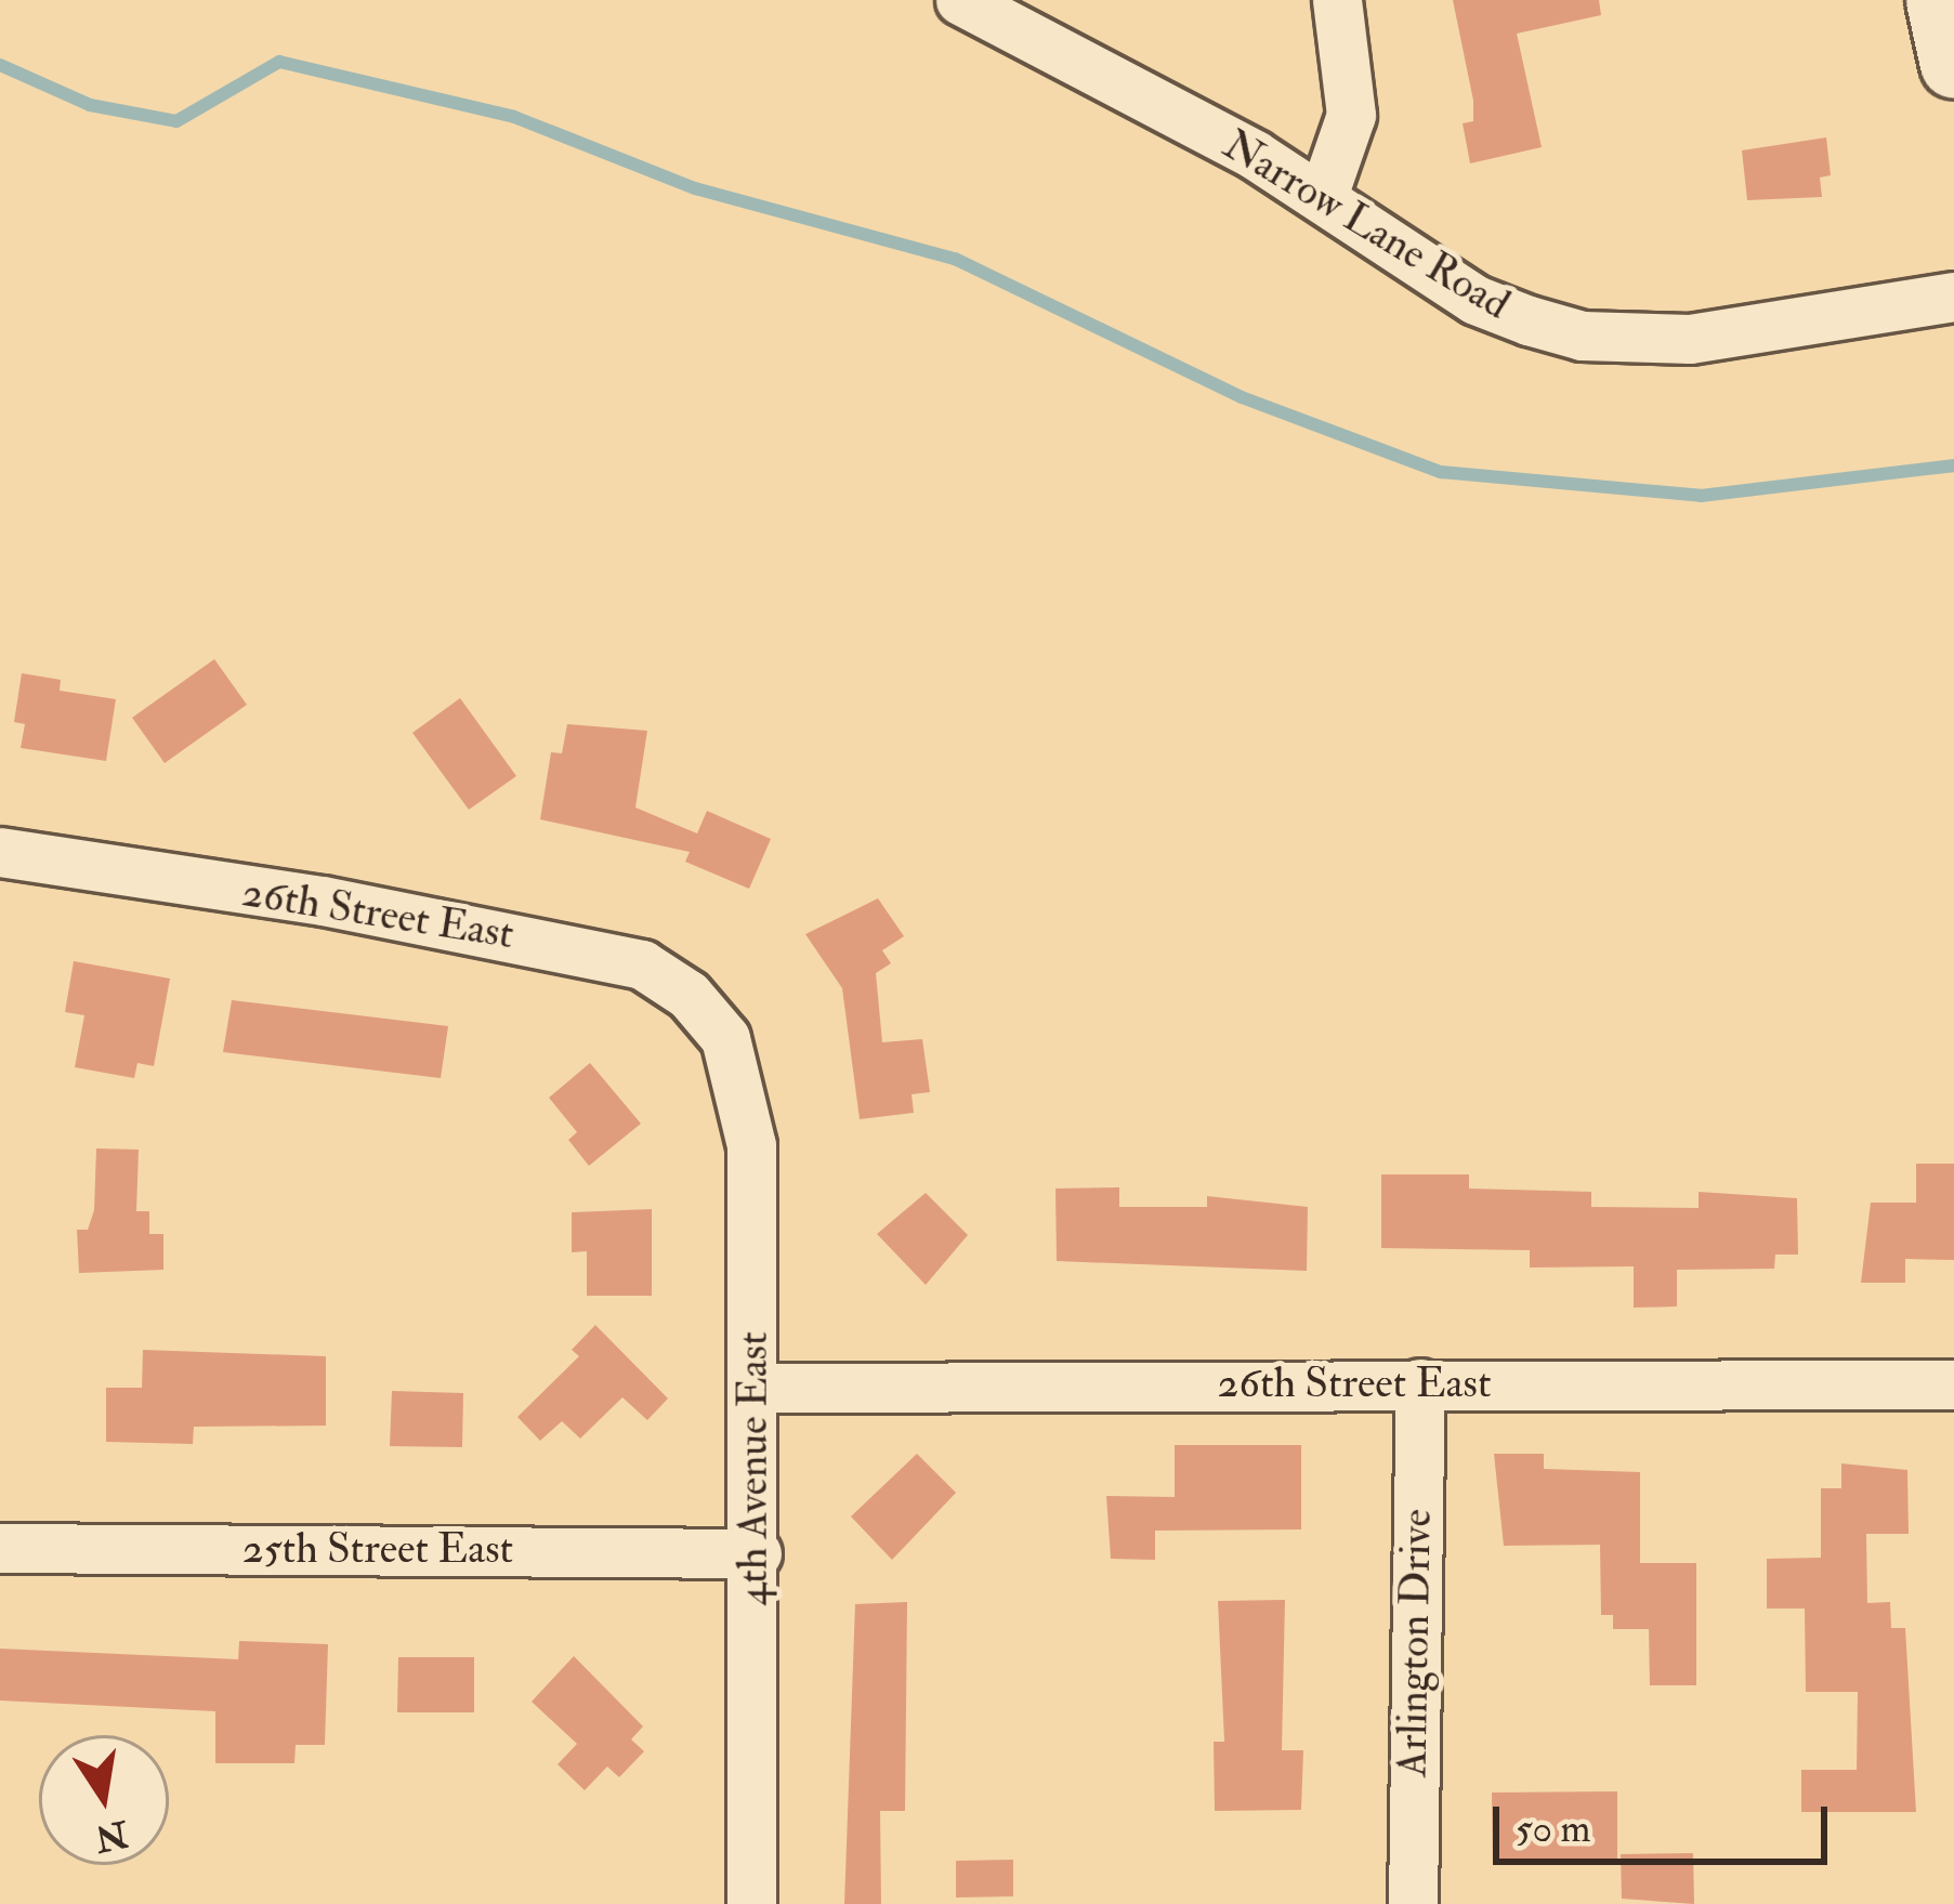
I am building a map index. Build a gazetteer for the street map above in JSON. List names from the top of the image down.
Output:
{
  "streets": {
    "street": [
      "Narrow Lane Road",
      "26th Street East",
      "4th Avenue East",
      "25th Street East",
      "Arlington Drive"
    ]
  },
  "crossings": [
    ["26th Street East", "4th Avenue East"],
    ["26th Street East", "Arlington Drive"],
    ["4th Avenue East", "25th Street East"]
  ],
  "scale_bar": "50 m",
  "north": "bottom"
}
